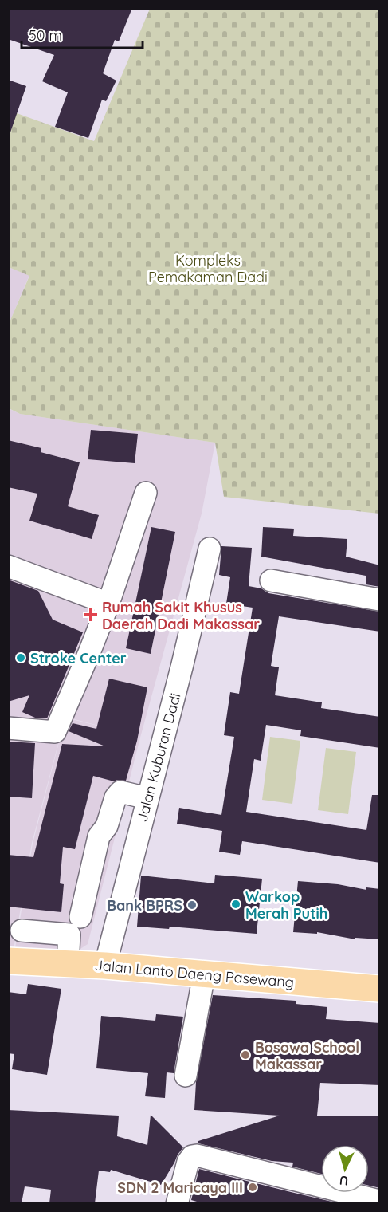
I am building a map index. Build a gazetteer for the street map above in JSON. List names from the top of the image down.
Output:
{
  "streets": {
    "main road": ["Jalan Lanto Daeng Pasewang"],
    "street": ["Jalan Kuburan Dadi"]
  },
  "crossings": [
    ["Jalan Kuburan Dadi", "Jalan Lanto Daeng Pasewang"]
  ],
  "parks": ["Kompleks Pemakaman Dadi"],
  "places": {
    "health": ["Rumah Sakit Khusus Daerah Dadi Makassar"],
    "other": [
      "Stroke Center",
      "Warkop Merah Putih",
      "Bank BPRS",
      "Bosowa School Makassar",
      "SDN 2 Maricaya III"
    ]
  },
  "scale_bar": "50 m",
  "north": "bottom"
}
